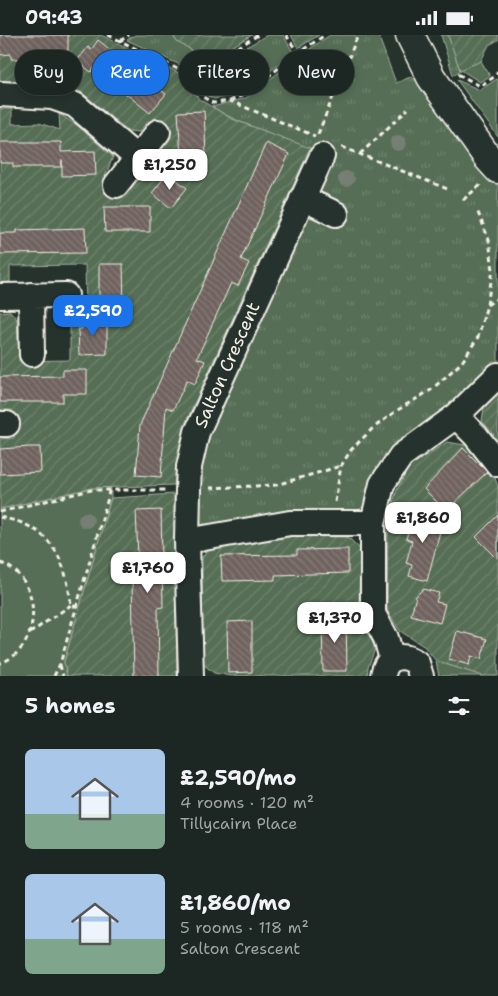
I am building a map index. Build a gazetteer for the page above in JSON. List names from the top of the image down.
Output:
{
  "streets": {
    "street": ["Salton Crescent"]
  },
  "page": {
    "status": "09:43",
    "chip": [
      "Buy",
      "Rent",
      "Filters",
      "New"
    ],
    "price": [
      "£1,250",
      "£2,590",
      "£1,860",
      "£1,760",
      "£1,370"
    ],
    "heading": "5 homes",
    "list": [
      {
        "name": "£2,590/mo",
        "note": "4 rooms · 120 m² · Tillycairn Place"
      },
      {
        "name": "£1,860/mo",
        "note": "5 rooms · 118 m² · Salton Crescent"
      }
    ]
  }
}
